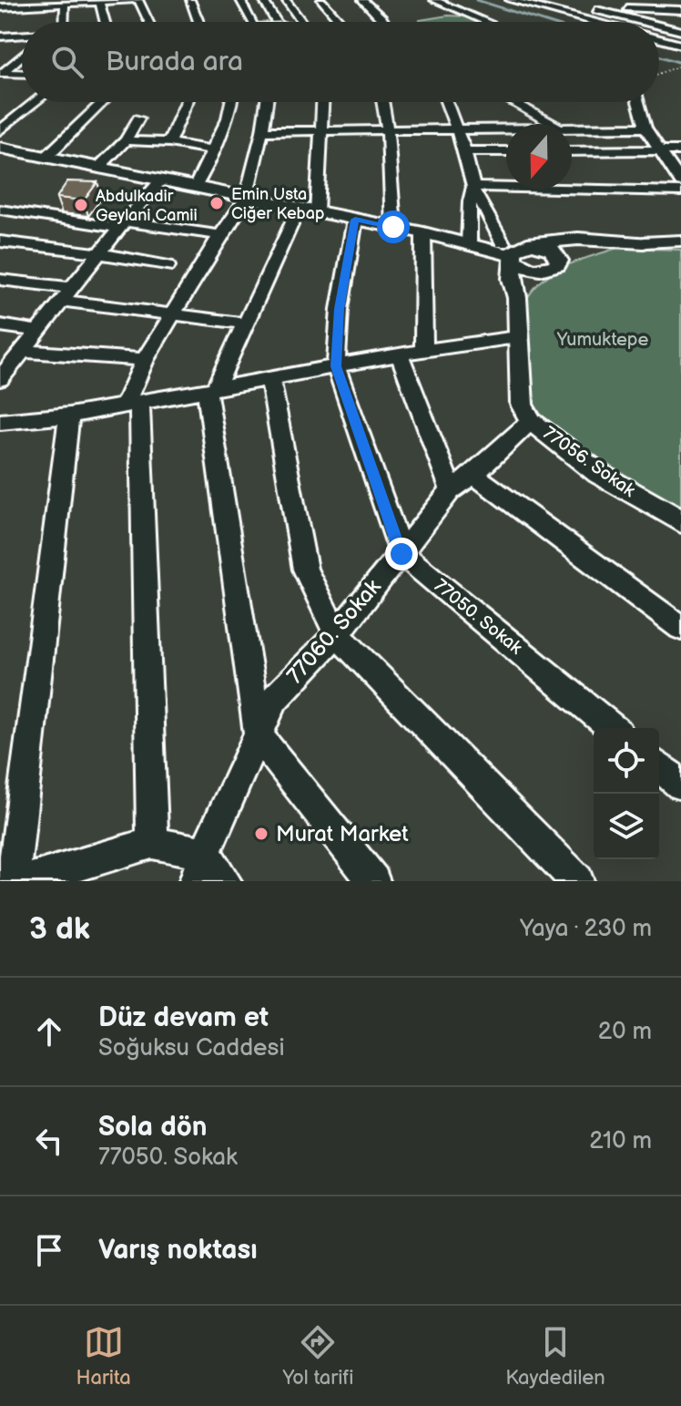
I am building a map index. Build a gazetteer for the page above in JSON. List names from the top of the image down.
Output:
{
  "streets": {
    "street": ["77056. Sokak", "77050. Sokak", "77060. Sokak"]
  },
  "crossings": [
    ["77056. Sokak", "77060. Sokak"],
    ["77050. Sokak", "77060. Sokak"]
  ],
  "parks": ["Yumuktepe"],
  "places": ["Emin Usta Ciğer Kebap", "Abdulkadir Geylani Camii", "Murat Market"],
  "north": "bottom",
  "page": {
    "search": "Burada ara",
    "heading": ["3 dk", "Yaya · 230 m"],
    "list": [
      ["Düz devam et", "Soğuksu Caddesi", "20 m"],
      ["Sola dön", "77050. Sokak", "210 m"],
      "Varış noktası"
    ],
    "nav": ["Harita", "Yol tarifi", "Kaydedilen"]
  }
}
